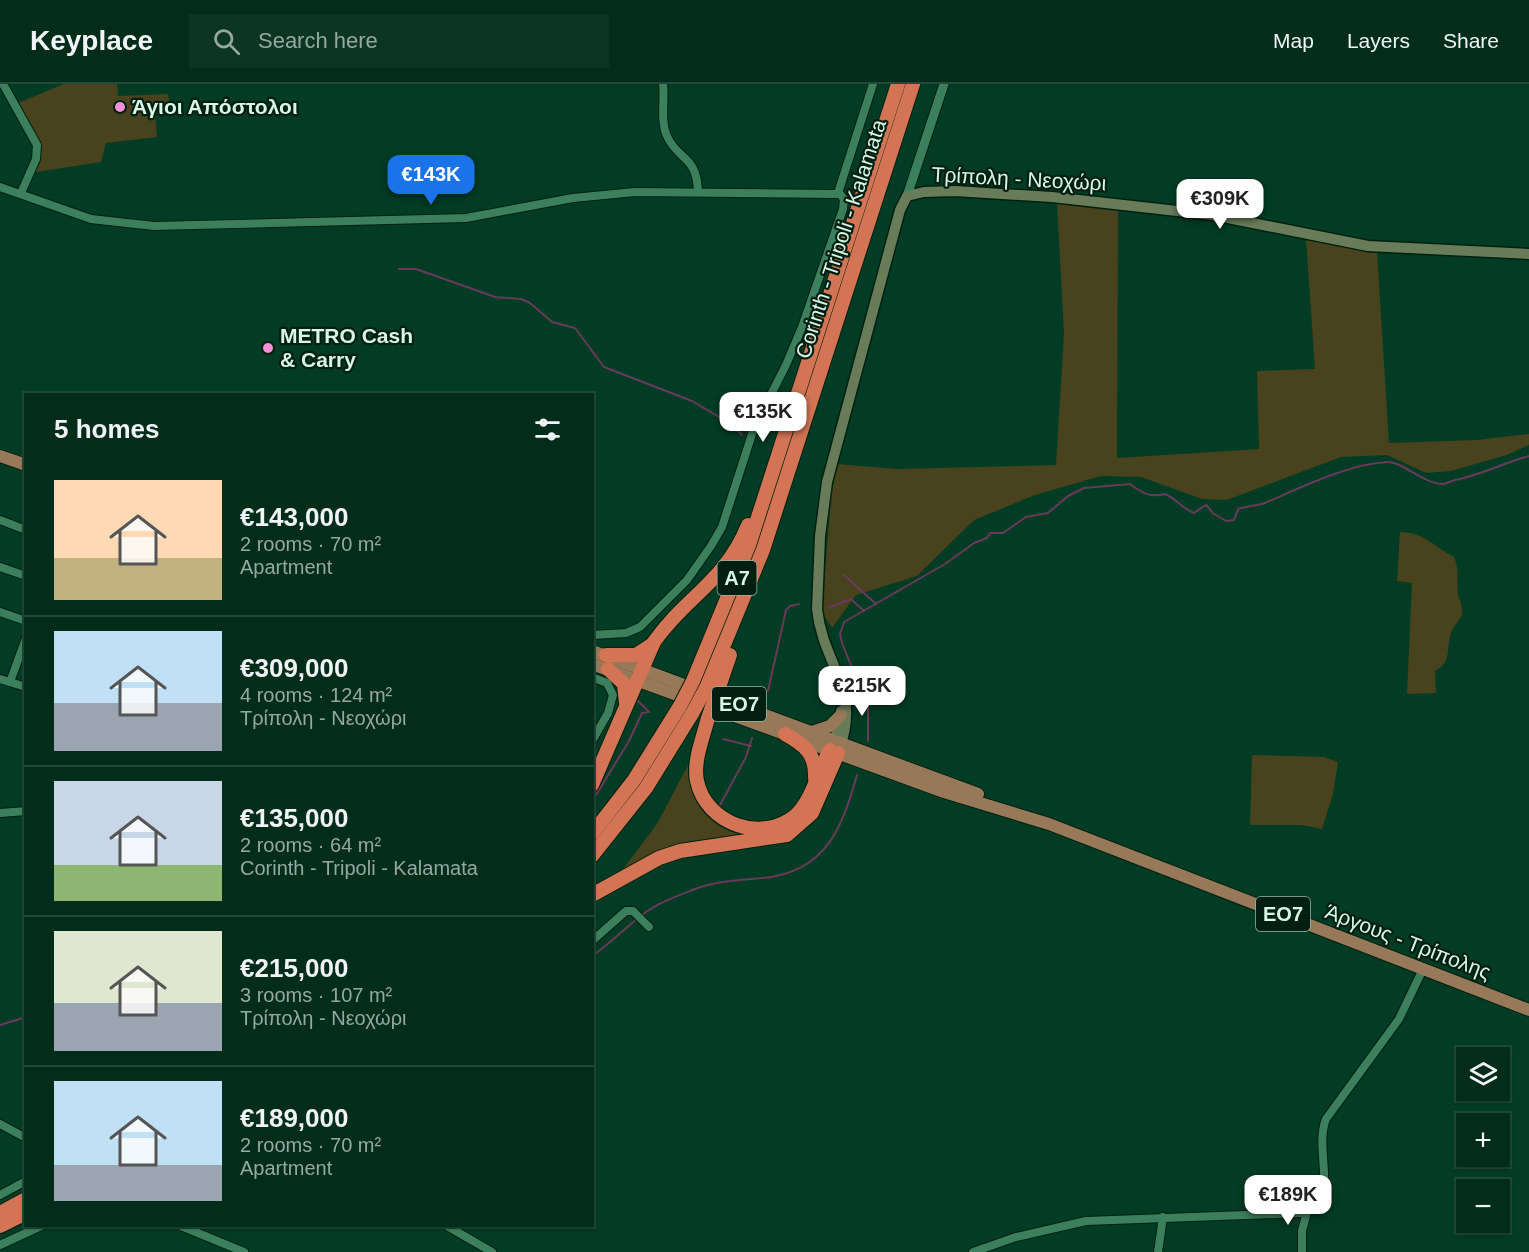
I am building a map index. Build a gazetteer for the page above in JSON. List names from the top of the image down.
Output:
{
  "streets": {
    "highway": ["Corinth - Tripoli - Kalamata", "Α7"],
    "main road": ["Τρίπολη - Νεοχώρι", "ΕΟ7", "Άργους - Τρίπολης"]
  },
  "crossings": [
    ["Τρίπολη - Νεοχώρι", "Άργους - Τρίπολης"]
  ],
  "places": ["Άγιοι Απόστολοι", "METRO Cash & Carry"],
  "page": {
    "header": "Keyplace",
    "search": "Search here",
    "nav": ["Map", "Layers", "Share"],
    "price": [
      "€143K",
      "€309K",
      "€135K",
      "€215K",
      "€189K"
    ],
    "heading": "5 homes",
    "list": [
      {
        "name": "€143,000",
        "note": "2 rooms · 70 m² · Apartment"
      },
      {
        "name": "€309,000",
        "note": "4 rooms · 124 m² · Τρίπολη - Νεοχώρι"
      },
      {
        "name": "€135,000",
        "note": "2 rooms · 64 m² · Corinth - Tripoli - Kalamata"
      },
      {
        "name": "€215,000",
        "note": "3 rooms · 107 m² · Τρίπολη - Νεοχώρι"
      },
      {
        "name": "€189,000",
        "note": "2 rooms · 70 m² · Apartment"
      }
    ],
    "map_buttons": ["+", "−"]
  }
}
